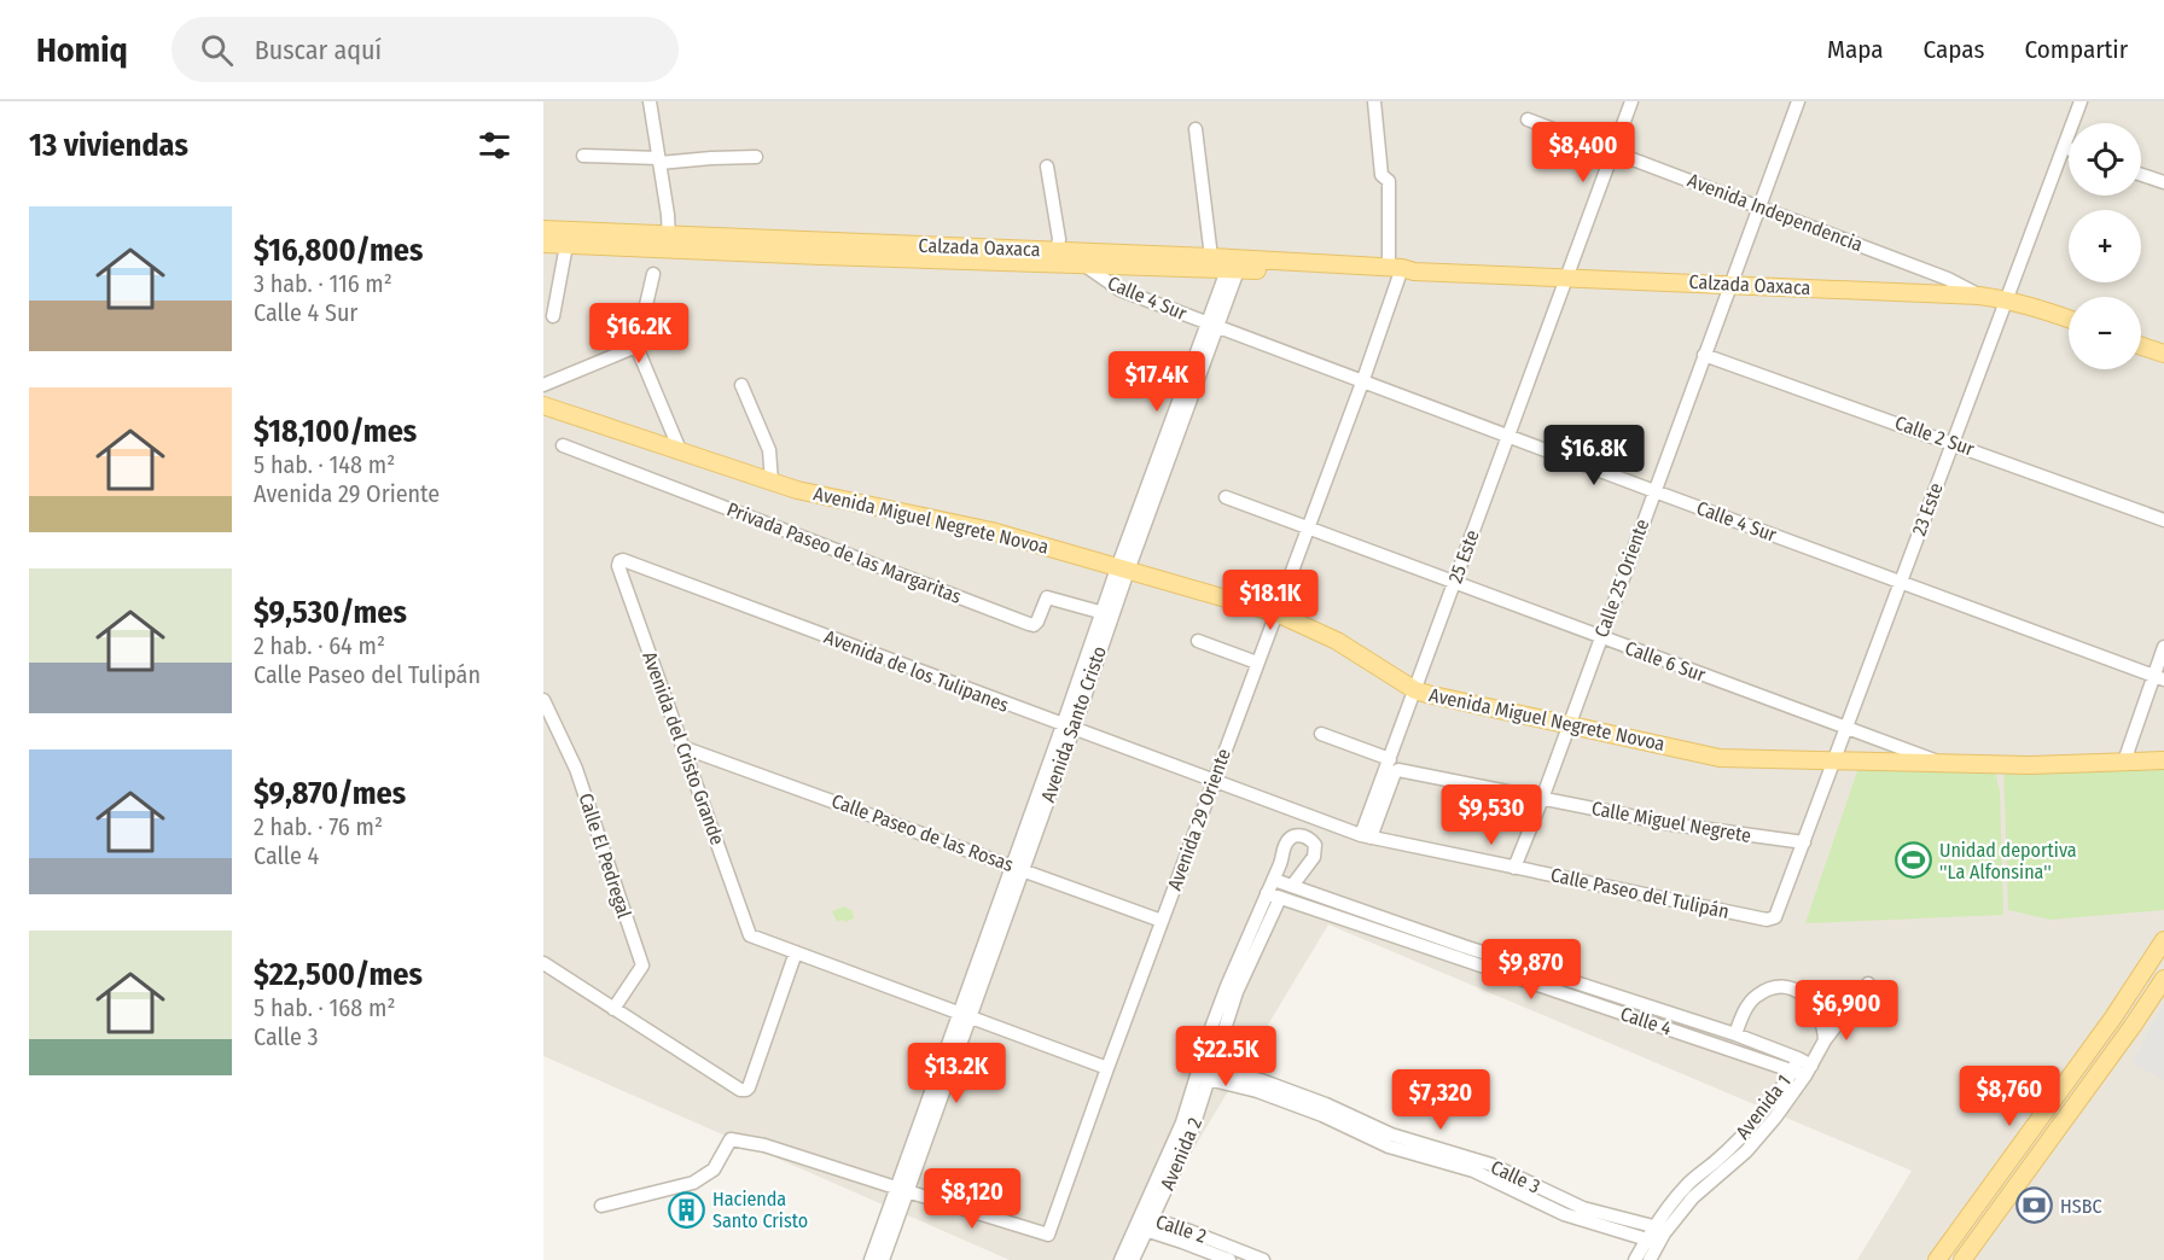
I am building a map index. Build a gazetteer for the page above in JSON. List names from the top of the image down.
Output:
{
  "streets": {
    "main road": ["Calzada Oaxaca", "Avenida Miguel Negrete Novoa"],
    "street": [
      "Avenida Independencia",
      "Calle 4 Sur",
      "Calle 2 Sur",
      "23 Este",
      "Privada Paseo de las Margaritas",
      "25 Este",
      "Calle 25 Oriente",
      "Calle 6 Sur",
      "Avenida de los Tulipanes",
      "Avenida Santo Cristo",
      "Avenida del Cristo Grande",
      "Avenida 29 Oriente",
      "Calle Miguel Negrete",
      "Calle Paseo de las Rosas",
      "Calle El Pedregal",
      "Calle Paseo del Tulipán",
      "Calle 4",
      "Avenida 1",
      "Avenida 2",
      "Calle 3",
      "Calle 2"
    ]
  },
  "crossings": [
    ["Avenida Independencia", "Calzada Oaxaca"],
    ["Avenida Independencia", "25 Este"],
    ["Avenida Independencia", "Calle 25 Oriente"],
    ["Calzada Oaxaca", "Calle 4 Sur"],
    ["Calzada Oaxaca", "23 Este"],
    ["Calzada Oaxaca", "25 Este"],
    ["Calzada Oaxaca", "Calle 25 Oriente"],
    ["Calzada Oaxaca", "Avenida Santo Cristo"],
    ["Calzada Oaxaca", "Avenida 29 Oriente"],
    ["Calle 4 Sur", "23 Este"],
    ["Calle 4 Sur", "25 Este"],
    ["Calle 4 Sur", "Calle 25 Oriente"],
    ["Calle 4 Sur", "Avenida Santo Cristo"],
    ["Calle 4 Sur", "Avenida 29 Oriente"],
    ["Calle 2 Sur", "23 Este"],
    ["Calle 2 Sur", "Calle 25 Oriente"],
    ["23 Este", "Avenida Miguel Negrete Novoa"],
    ["23 Este", "Calle 6 Sur"],
    ["23 Este", "Calle Miguel Negrete"],
    ["23 Este", "Calle Paseo del Tulipán"],
    ["Avenida Miguel Negrete Novoa", "25 Este"],
    ["Avenida Miguel Negrete Novoa", "Calle 25 Oriente"],
    ["Avenida Miguel Negrete Novoa", "Calle 6 Sur"],
    ["Avenida Miguel Negrete Novoa", "Avenida Santo Cristo"],
    ["Avenida Miguel Negrete Novoa", "Avenida 29 Oriente"],
    ["Privada Paseo de las Margaritas", "Avenida Santo Cristo"],
    ["25 Este", "Calle 6 Sur"],
    ["25 Este", "Calle Miguel Negrete"],
    ["25 Este", "Calle Paseo del Tulipán"],
    ["Calle 25 Oriente", "Calle 6 Sur"],
    ["Calle 25 Oriente", "Calle Miguel Negrete"],
    ["Calle 25 Oriente", "Calle Paseo del Tulipán"],
    ["Calle 6 Sur", "Avenida 29 Oriente"],
    ["Avenida de los Tulipanes", "Avenida Santo Cristo"],
    ["Avenida de los Tulipanes", "Avenida del Cristo Grande"],
    ["Avenida de los Tulipanes", "Avenida 29 Oriente"],
    ["Avenida de los Tulipanes", "Calle Paseo del Tulipán"],
    ["Avenida Santo Cristo", "Avenida 29 Oriente"],
    ["Avenida Santo Cristo", "Calle Paseo de las Rosas"],
    ["Avenida del Cristo Grande", "Calle Paseo de las Rosas"],
    ["Avenida 29 Oriente", "Calle Paseo de las Rosas"],
    ["Avenida 29 Oriente", "Calle Paseo del Tulipán"],
    ["Calle Miguel Negrete", "Calle Paseo del Tulipán"],
    ["Calle 4", "Avenida 1"],
    ["Calle 4", "Avenida 2"],
    ["Avenida 1", "Calle 3"],
    ["Avenida 2", "Calle 3"],
    ["Avenida 2", "Calle 2"]
  ],
  "places": {
    "sports": ["Unidad deportiva ''La Alfonsina''"],
    "bank": ["HSBC"],
    "building": ["Hacienda Santo Cristo"]
  },
  "page": {
    "header": "Homiq",
    "search": "Buscar aquí",
    "nav": ["Mapa", "Capas", "Compartir"],
    "heading": "13 viviendas",
    "price": [
      "$8,400",
      "$16.2K",
      "$17.4K",
      "$16.8K",
      "$18.1K",
      "$9,530",
      "$9,870",
      "$6,900",
      "$22.5K",
      "$13.2K",
      "$8,760",
      "$7,320",
      "$8,120"
    ],
    "map_buttons": ["+", "−"],
    "list": [
      {
        "name": "$16,800/mes",
        "note": "3 hab. · 116 m² · Calle 4 Sur"
      },
      {
        "name": "$18,100/mes",
        "note": "5 hab. · 148 m² · Avenida 29 Oriente"
      },
      {
        "name": "$9,530/mes",
        "note": "2 hab. · 64 m² · Calle Paseo del Tulipán"
      },
      {
        "name": "$9,870/mes",
        "note": "2 hab. · 76 m² · Calle 4"
      },
      {
        "name": "$22,500/mes",
        "note": "5 hab. · 168 m² · Calle 3"
      }
    ]
  }
}
